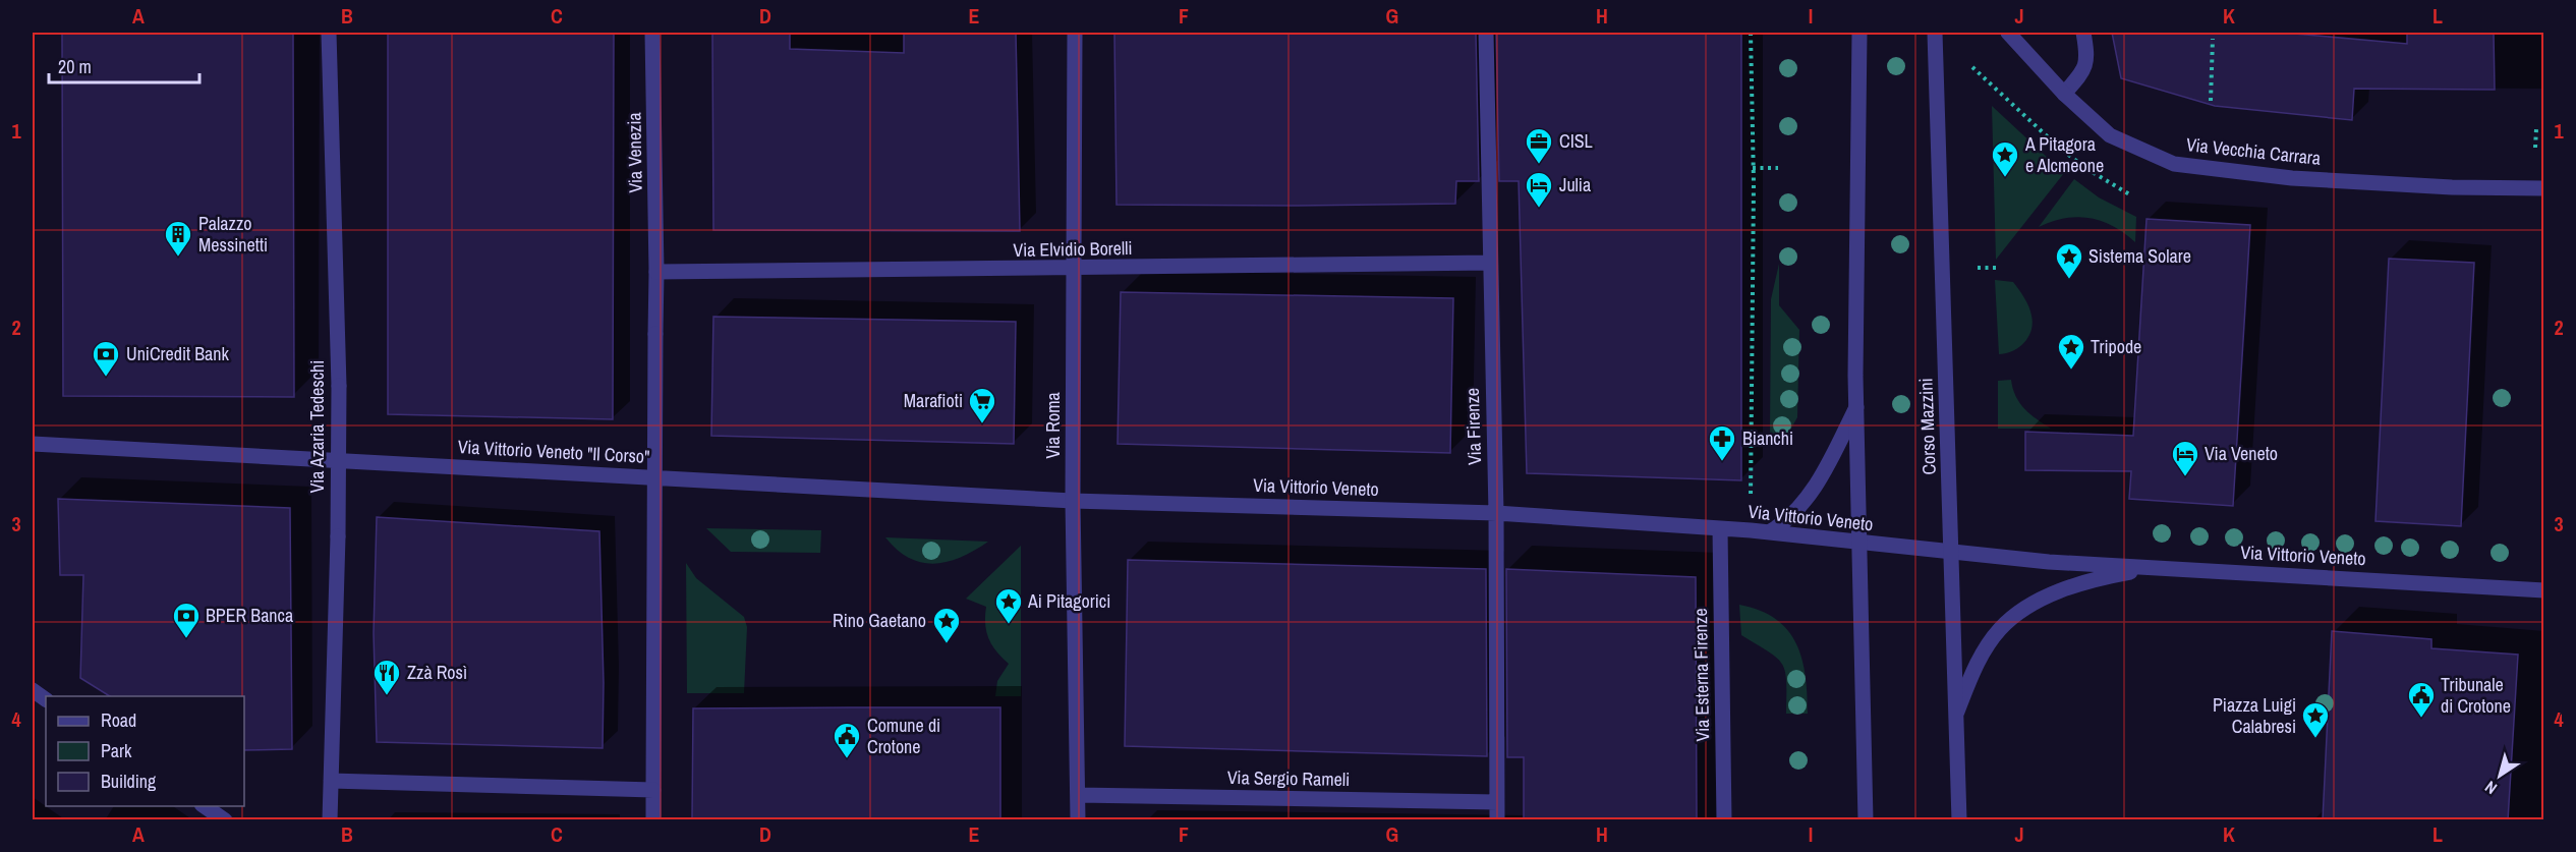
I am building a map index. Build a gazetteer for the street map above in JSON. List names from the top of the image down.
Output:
{
  "streets": {
    "street": [
      "Via Vecchia Carrara",
      "Via Venezia",
      "Via Elvidio Borelli",
      "Via Roma",
      "Via Azaria Tedeschi",
      "Via Firenze",
      "Corso Mazzini",
      "Via Vittorio Veneto \"Il Corso\"",
      "Via Vittorio Veneto",
      "Via Esterna Firenze",
      "Via Sergio Rameli"
    ]
  },
  "crossings": [
    ["Via Venezia", "Via Elvidio Borelli"],
    ["Via Venezia", "Via Vittorio Veneto \"Il Corso\""],
    ["Via Elvidio Borelli", "Via Roma"],
    ["Via Elvidio Borelli", "Via Firenze"],
    ["Via Roma", "Via Vittorio Veneto \"Il Corso\""],
    ["Via Roma", "Via Vittorio Veneto"],
    ["Via Roma", "Via Sergio Rameli"],
    ["Via Azaria Tedeschi", "Via Vittorio Veneto \"Il Corso\""],
    ["Via Firenze", "Via Vittorio Veneto"],
    ["Via Firenze", "Via Sergio Rameli"],
    ["Corso Mazzini", "Via Vittorio Veneto"],
    ["Via Vittorio Veneto \"Il Corso\"", "Via Vittorio Veneto"],
    ["Via Vittorio Veneto", "Via Esterna Firenze"]
  ],
  "places": {
    "office": ["CISL"],
    "place": [
      "A Pitagora e Alcmeone",
      "Sistema Solare",
      "Tripode",
      "Ai Pitagorici",
      "Rino Gaetano",
      "Piazza Luigi Calabresi"
    ],
    "hotel": ["Julia", "Via Veneto"],
    "building": ["Palazzo Messinetti"],
    "bank": ["UniCredit Bank", "BPER Banca"],
    "supermarket": ["Marafioti"],
    "pharmacy": ["Bianchi"],
    "restaurant": ["Zzà Rosì"],
    "public building": ["Tribunale di Crotone", "Comune di Crotone"]
  },
  "legend": ["Road", "Park", "Building"],
  "scale_bar": "20 m",
  "north": "bottom left",
  "grid": {
    "columns": [
      "A",
      "B",
      "C",
      "D",
      "E",
      "F",
      "G",
      "H",
      "I",
      "J",
      "K",
      "L"
    ],
    "rows": [
      "1",
      "2",
      "3",
      "4"
    ]
  }
}
